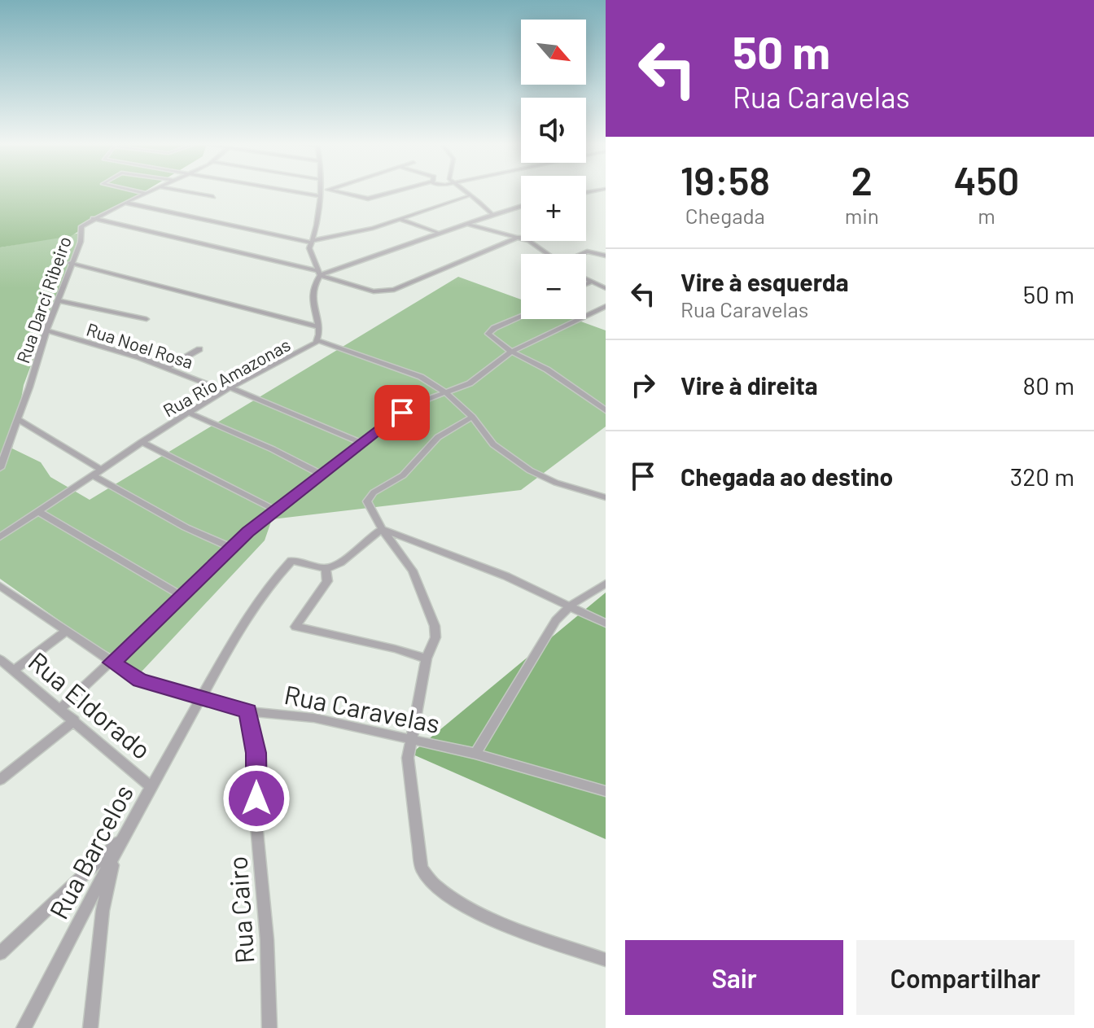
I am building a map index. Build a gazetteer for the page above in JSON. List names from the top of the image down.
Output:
{
  "streets": {
    "street": [
      "Rua Darci Ribeiro",
      "Rua Noel Rosa",
      "Rua Rio Amazonas",
      "Rua Eldorado",
      "Rua Caravelas",
      "Rua Barcelos",
      "Rua Cairo"
    ]
  },
  "crossings": [
    ["Rua Darci Ribeiro", "Rua Noel Rosa"],
    ["Rua Noel Rosa", "Rua Rio Amazonas"],
    ["Rua Eldorado", "Rua Barcelos"],
    ["Rua Caravelas", "Rua Barcelos"],
    ["Rua Caravelas", "Rua Cairo"]
  ],
  "north": "bottom right",
  "page": {
    "turn": ["50 m", "Rua Caravelas"],
    "map_buttons": ["+", "−"],
    "eta": [
      "19:58",
      "Chegada",
      "2",
      "min",
      "450",
      "m"
    ],
    "list": [
      {
        "name": "Vire à esquerda",
        "note": "Rua Caravelas",
        "value": "50 m"
      },
      {
        "name": "Vire à direita",
        "value": "80 m"
      },
      {
        "name": "Chegada ao destino",
        "value": "320 m"
      }
    ],
    "buttons": ["Sair", "Compartilhar"]
  }
}
